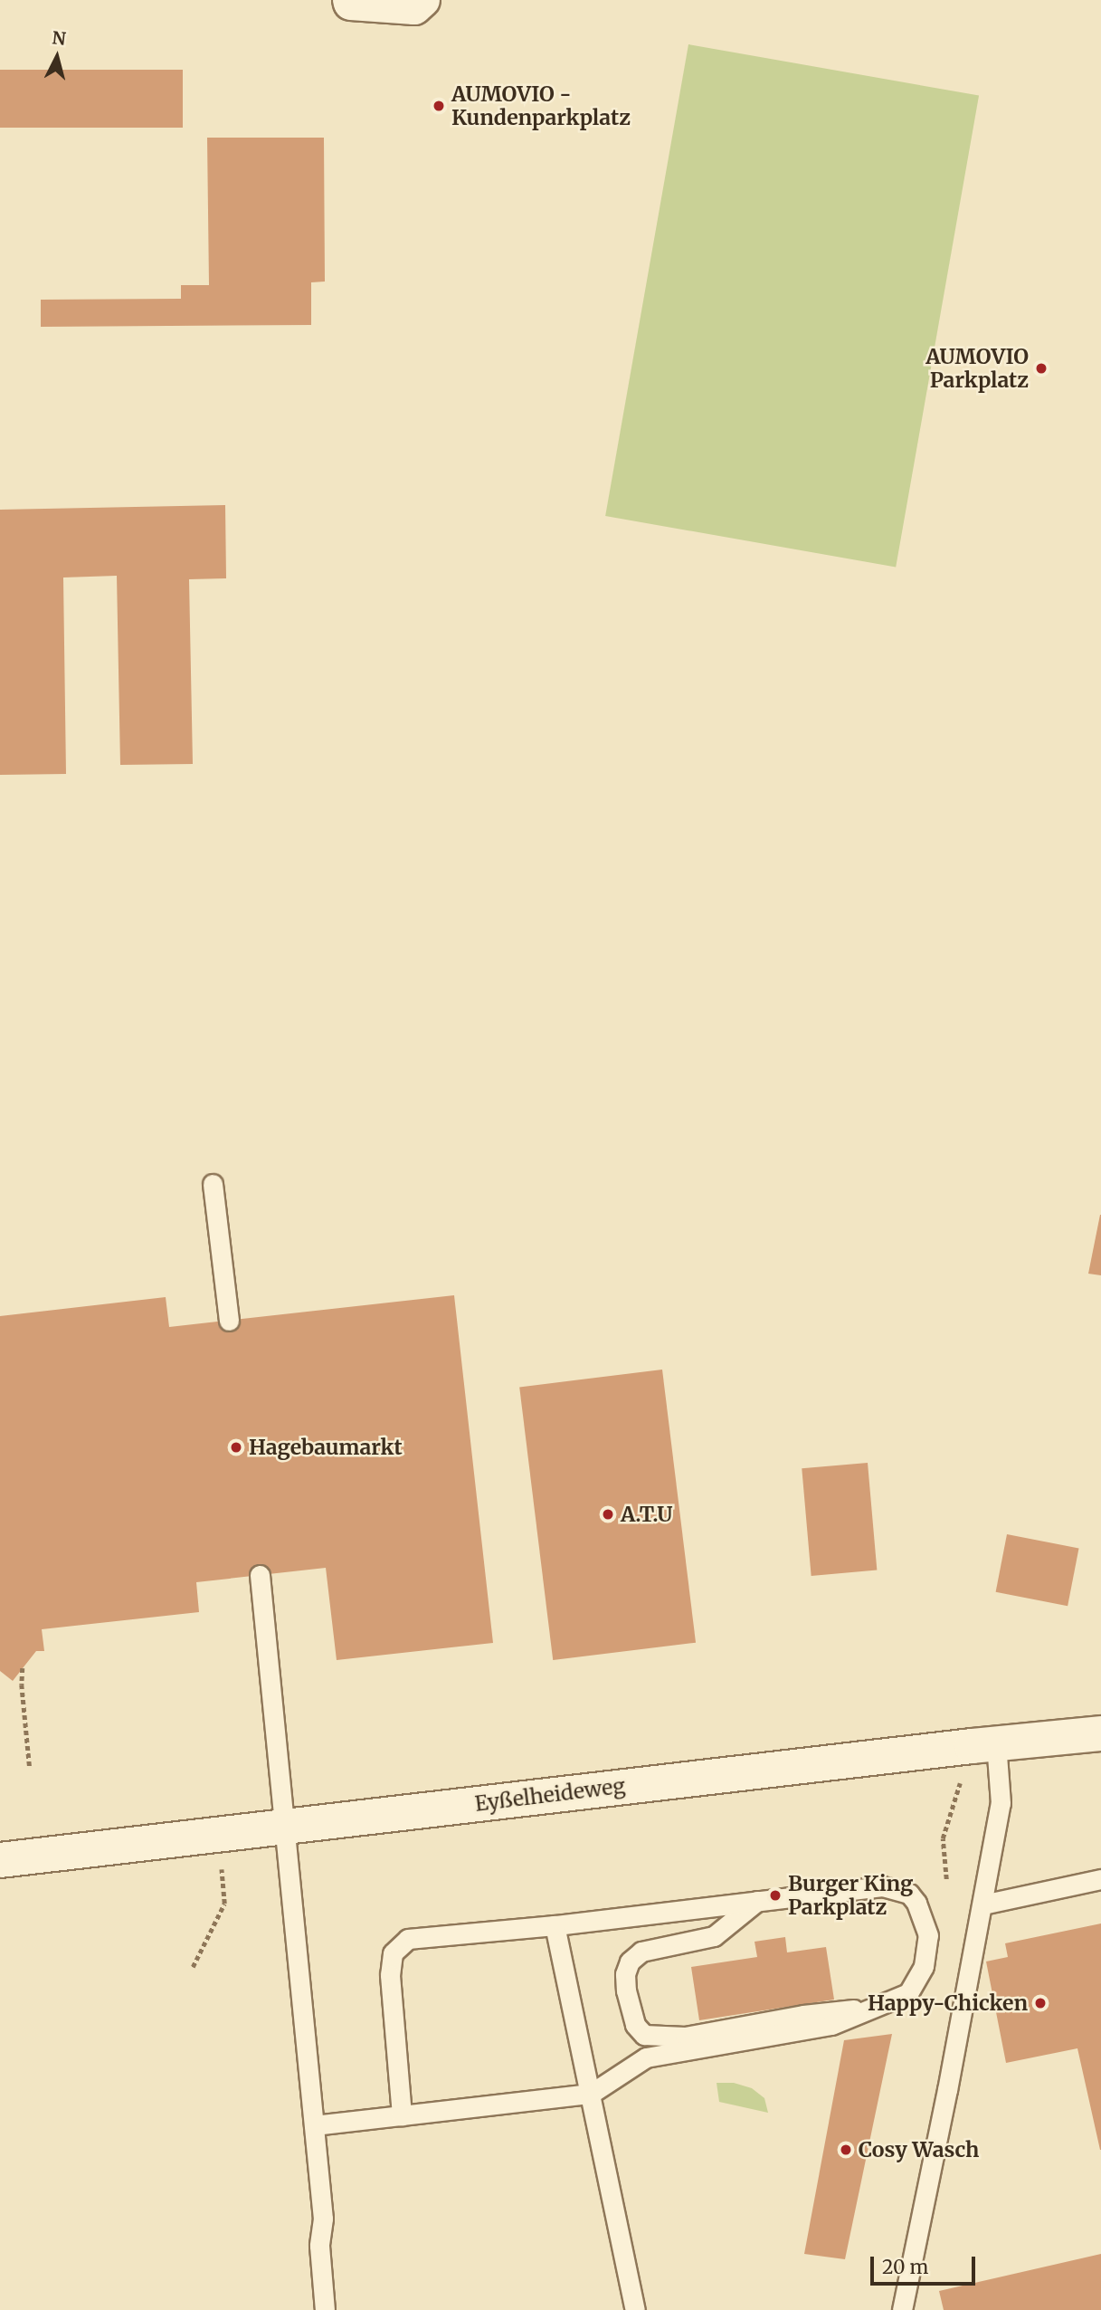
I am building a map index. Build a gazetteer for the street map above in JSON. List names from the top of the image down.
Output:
{
  "streets": {
    "street": ["Eyßelheideweg"]
  },
  "places": [
    "AUMOVIO - Kundenparkplatz",
    "AUMOVIO Parkplatz",
    "Hagebaumarkt",
    "A.T.U",
    "Burger King Parkplatz",
    "Happy-Chicken",
    "Cosy Wasch"
  ],
  "scale_bar": "20 m",
  "north": "top"
}
